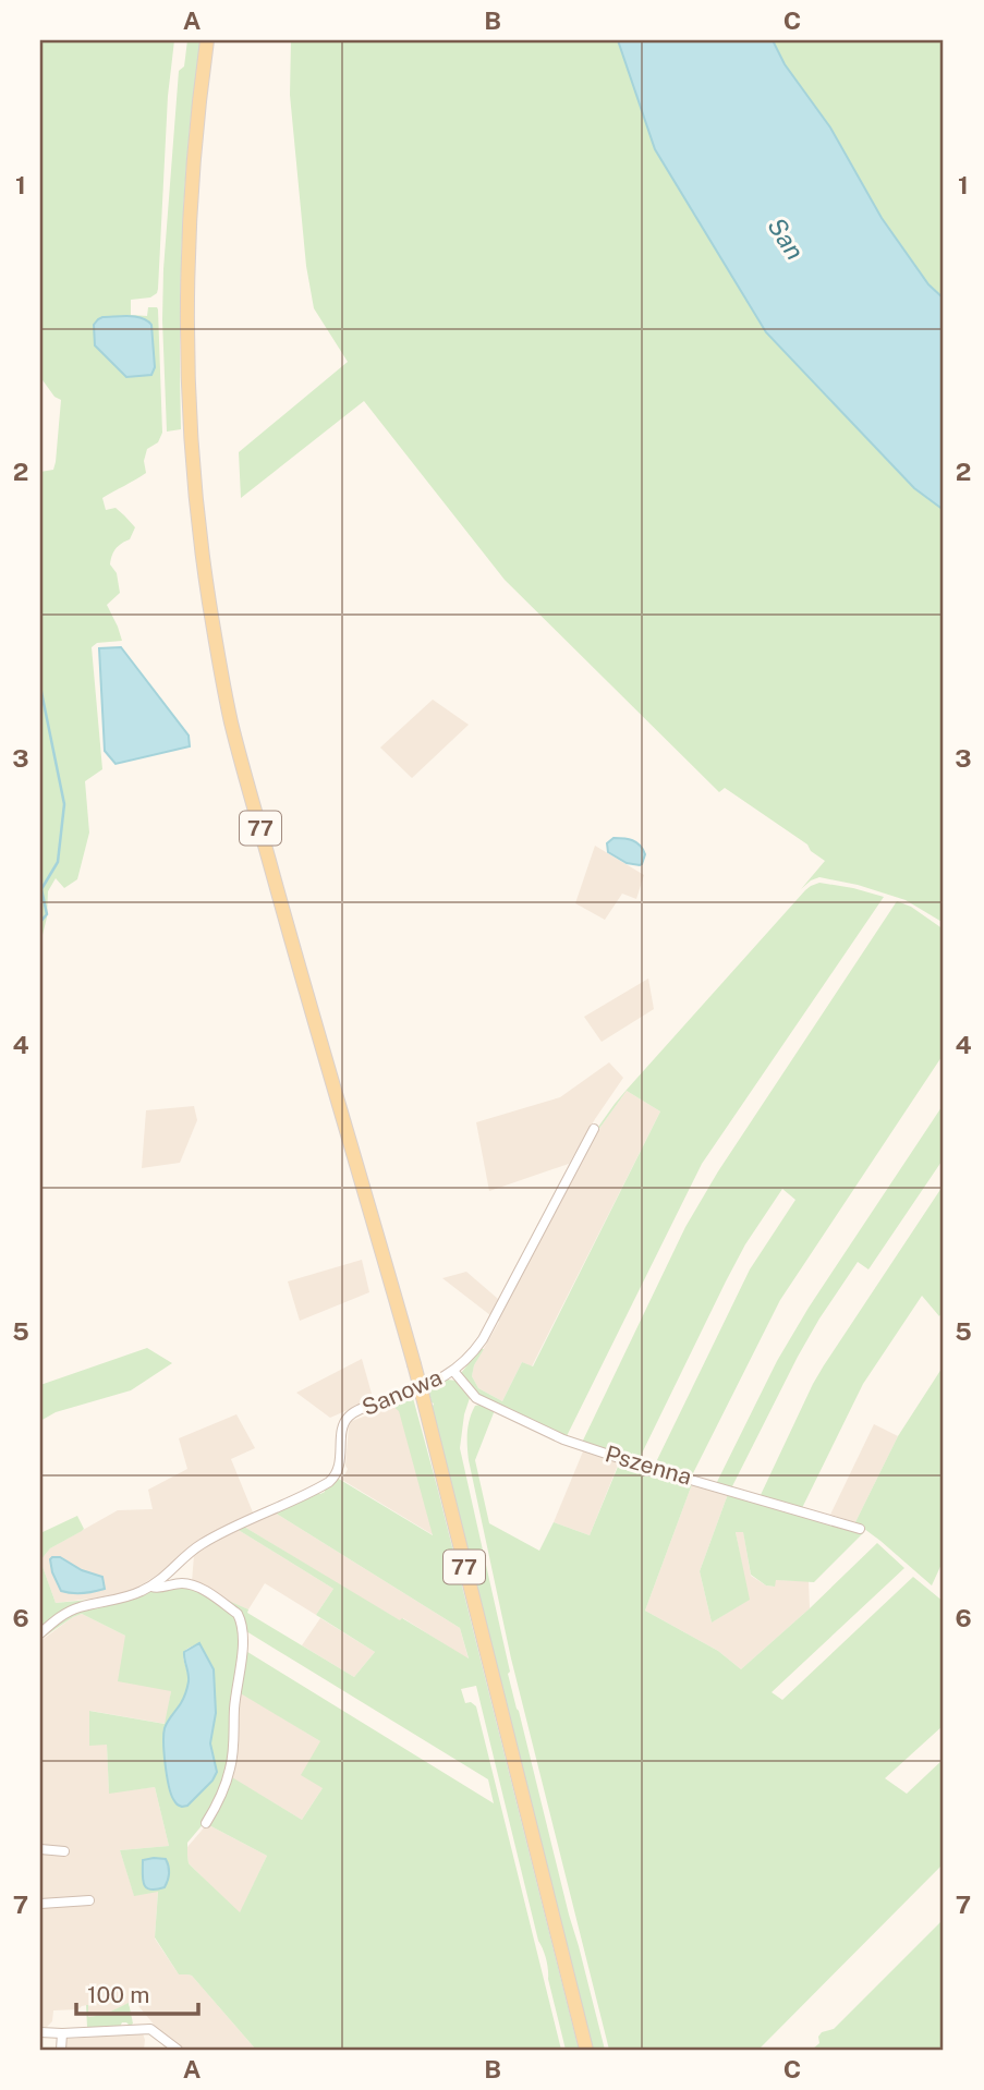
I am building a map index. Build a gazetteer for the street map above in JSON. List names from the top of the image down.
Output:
{
  "streets": {
    "main road": ["77"],
    "street": ["Sanowa", "Pszenna"]
  },
  "crossings": [
    ["Sanowa", "Pszenna"]
  ],
  "water": ["San"],
  "scale_bar": "100 m",
  "grid": {
    "columns": ["A", "B", "C"],
    "rows": [
      "1",
      "2",
      "3",
      "4",
      "5",
      "6",
      "7"
    ]
  }
}
